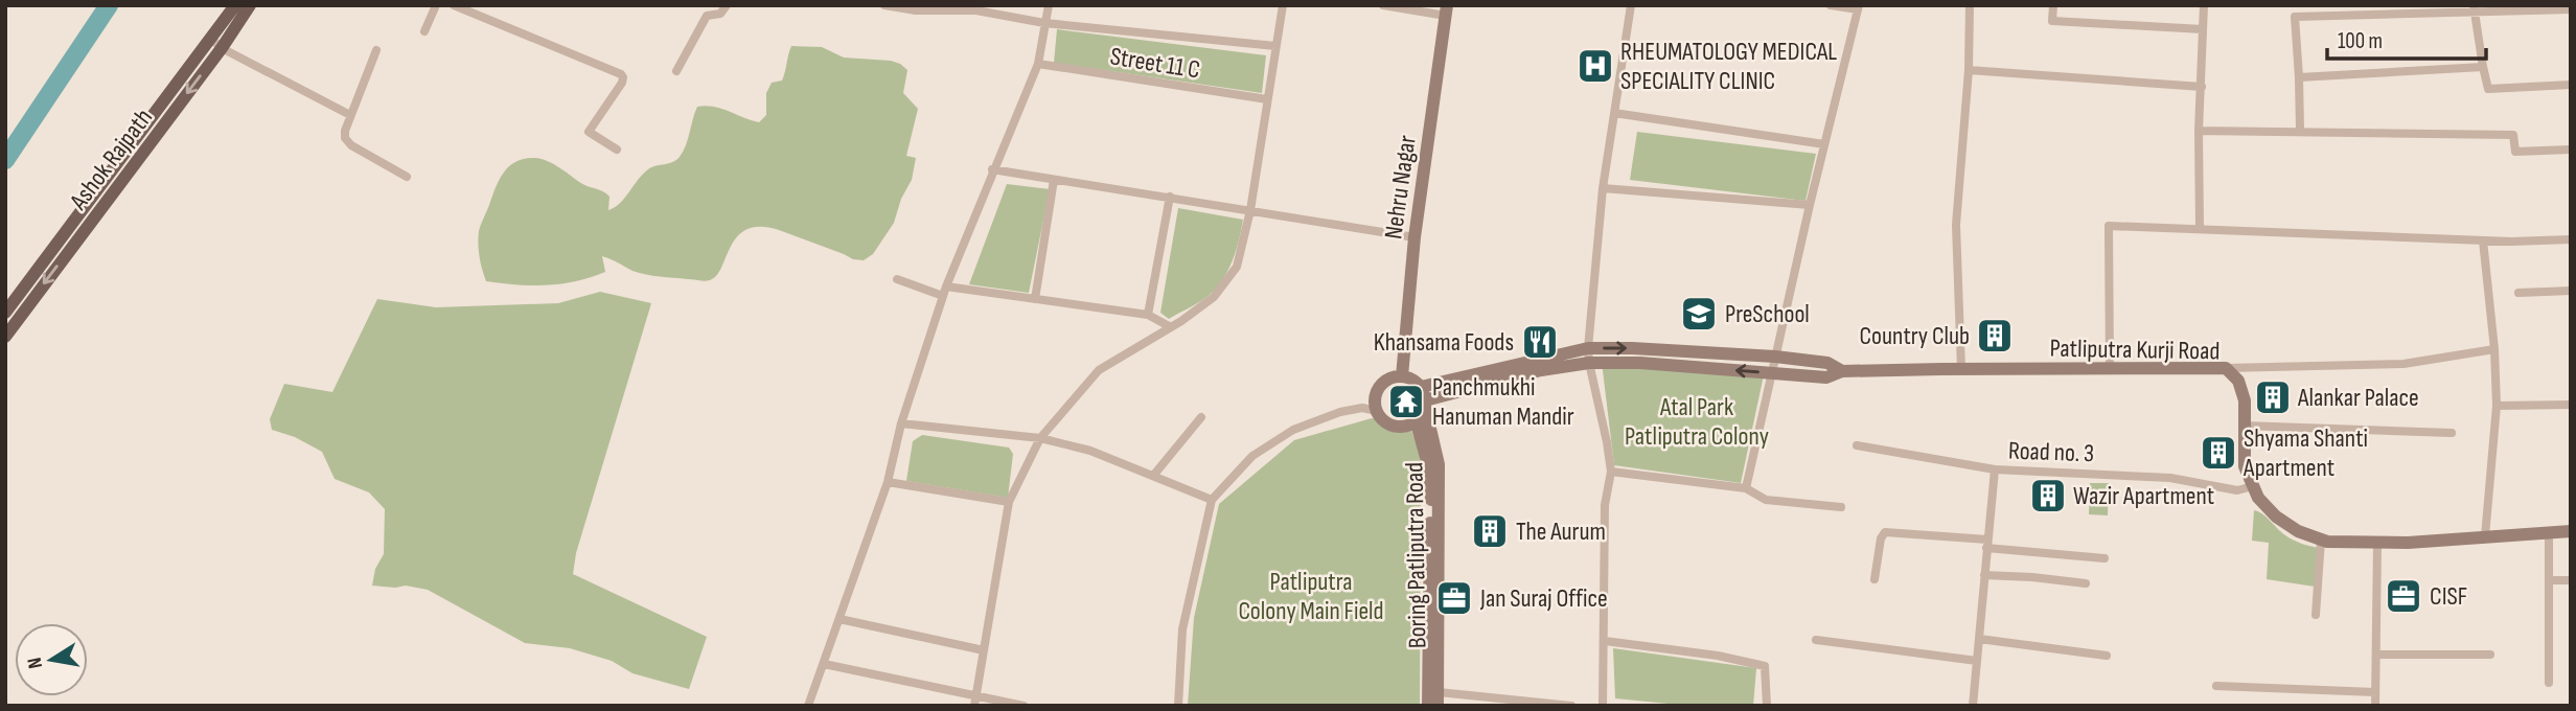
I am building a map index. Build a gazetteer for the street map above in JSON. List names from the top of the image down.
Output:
{
  "streets": {
    "main road": ["Ashok Rajpath"],
    "street": [
      "Street 11 C",
      "Nehru Nagar",
      "Patliputra Kurji Road",
      "Road no. 3",
      "Boring Patliputra Road"
    ]
  },
  "crossings": [
    ["Nehru Nagar", "Patliputra Kurji Road"],
    ["Nehru Nagar", "Boring Patliputra Road"],
    ["Patliputra Kurji Road", "Road no. 3"],
    ["Patliputra Kurji Road", "Boring Patliputra Road"]
  ],
  "parks": ["Atal Park Patliputra Colony", "Patliputra Colony Main Field"],
  "places": {
    "hospital": ["RHEUMATOLOGY MEDICAL SPECIALITY CLINIC"],
    "school or university": ["PreSchool"],
    "building": [
      "Country Club",
      "Alankar Palace",
      "Shyama Shanti Apartment",
      "Wazir Apartment",
      "The Aurum"
    ],
    "restaurant": ["Khansama Foods"],
    "temple": ["Panchmukhi Hanuman Mandir"],
    "office": ["CISF", "Jan Suraj Office"]
  },
  "scale_bar": "100 m",
  "north": "left"
}
